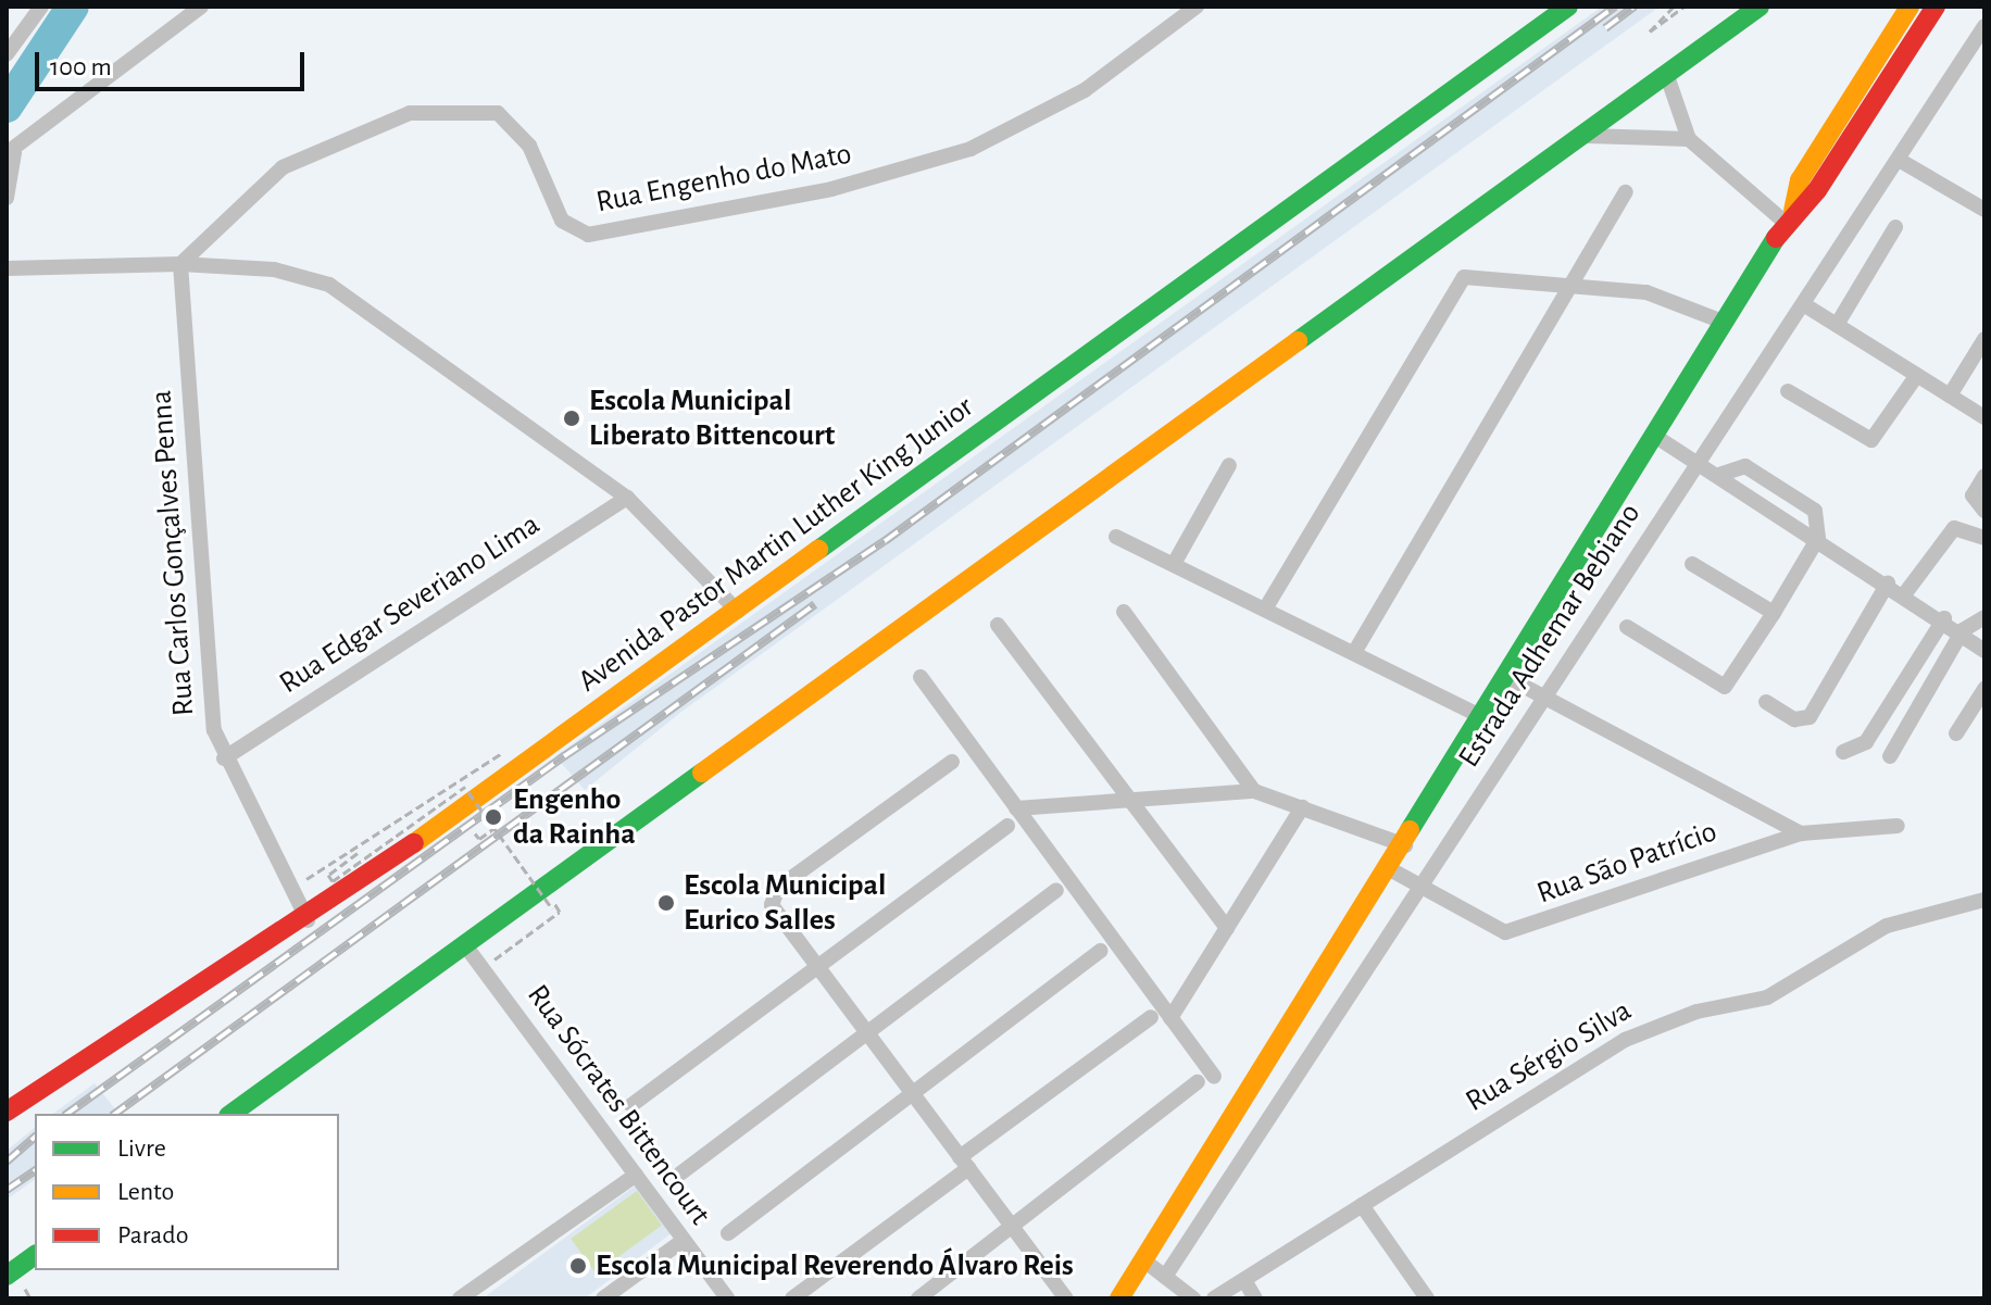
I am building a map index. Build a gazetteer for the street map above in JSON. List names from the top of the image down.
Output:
{
  "streets": {
    "main road": ["Avenida Pastor Martin Luther King Junior", "Estrada Adhemar Bebiano"],
    "street": [
      "Rua Engenho do Mato",
      "Rua Carlos Gonçalves Penna",
      "Rua Edgar Severiano Lima",
      "Rua São Patrício",
      "Rua Sérgio Silva",
      "Rua Sócrates Bittencourt"
    ]
  },
  "crossings": [
    ["Rua Engenho do Mato", "Rua Carlos Gonçalves Penna"],
    ["Avenida Pastor Martin Luther King Junior", "Rua Carlos Gonçalves Penna"],
    ["Rua Carlos Gonçalves Penna", "Rua Edgar Severiano Lima"],
    ["Estrada Adhemar Bebiano", "Rua São Patrício"]
  ],
  "places": [
    "Escola Municipal Liberato Bittencourt",
    "Engenho da Rainha",
    "Escola Municipal Eurico Salles",
    "Escola Municipal Reverendo Álvaro Reis"
  ],
  "legend": ["Livre", "Lento", "Parado"],
  "scale_bar": "100 m"
}
